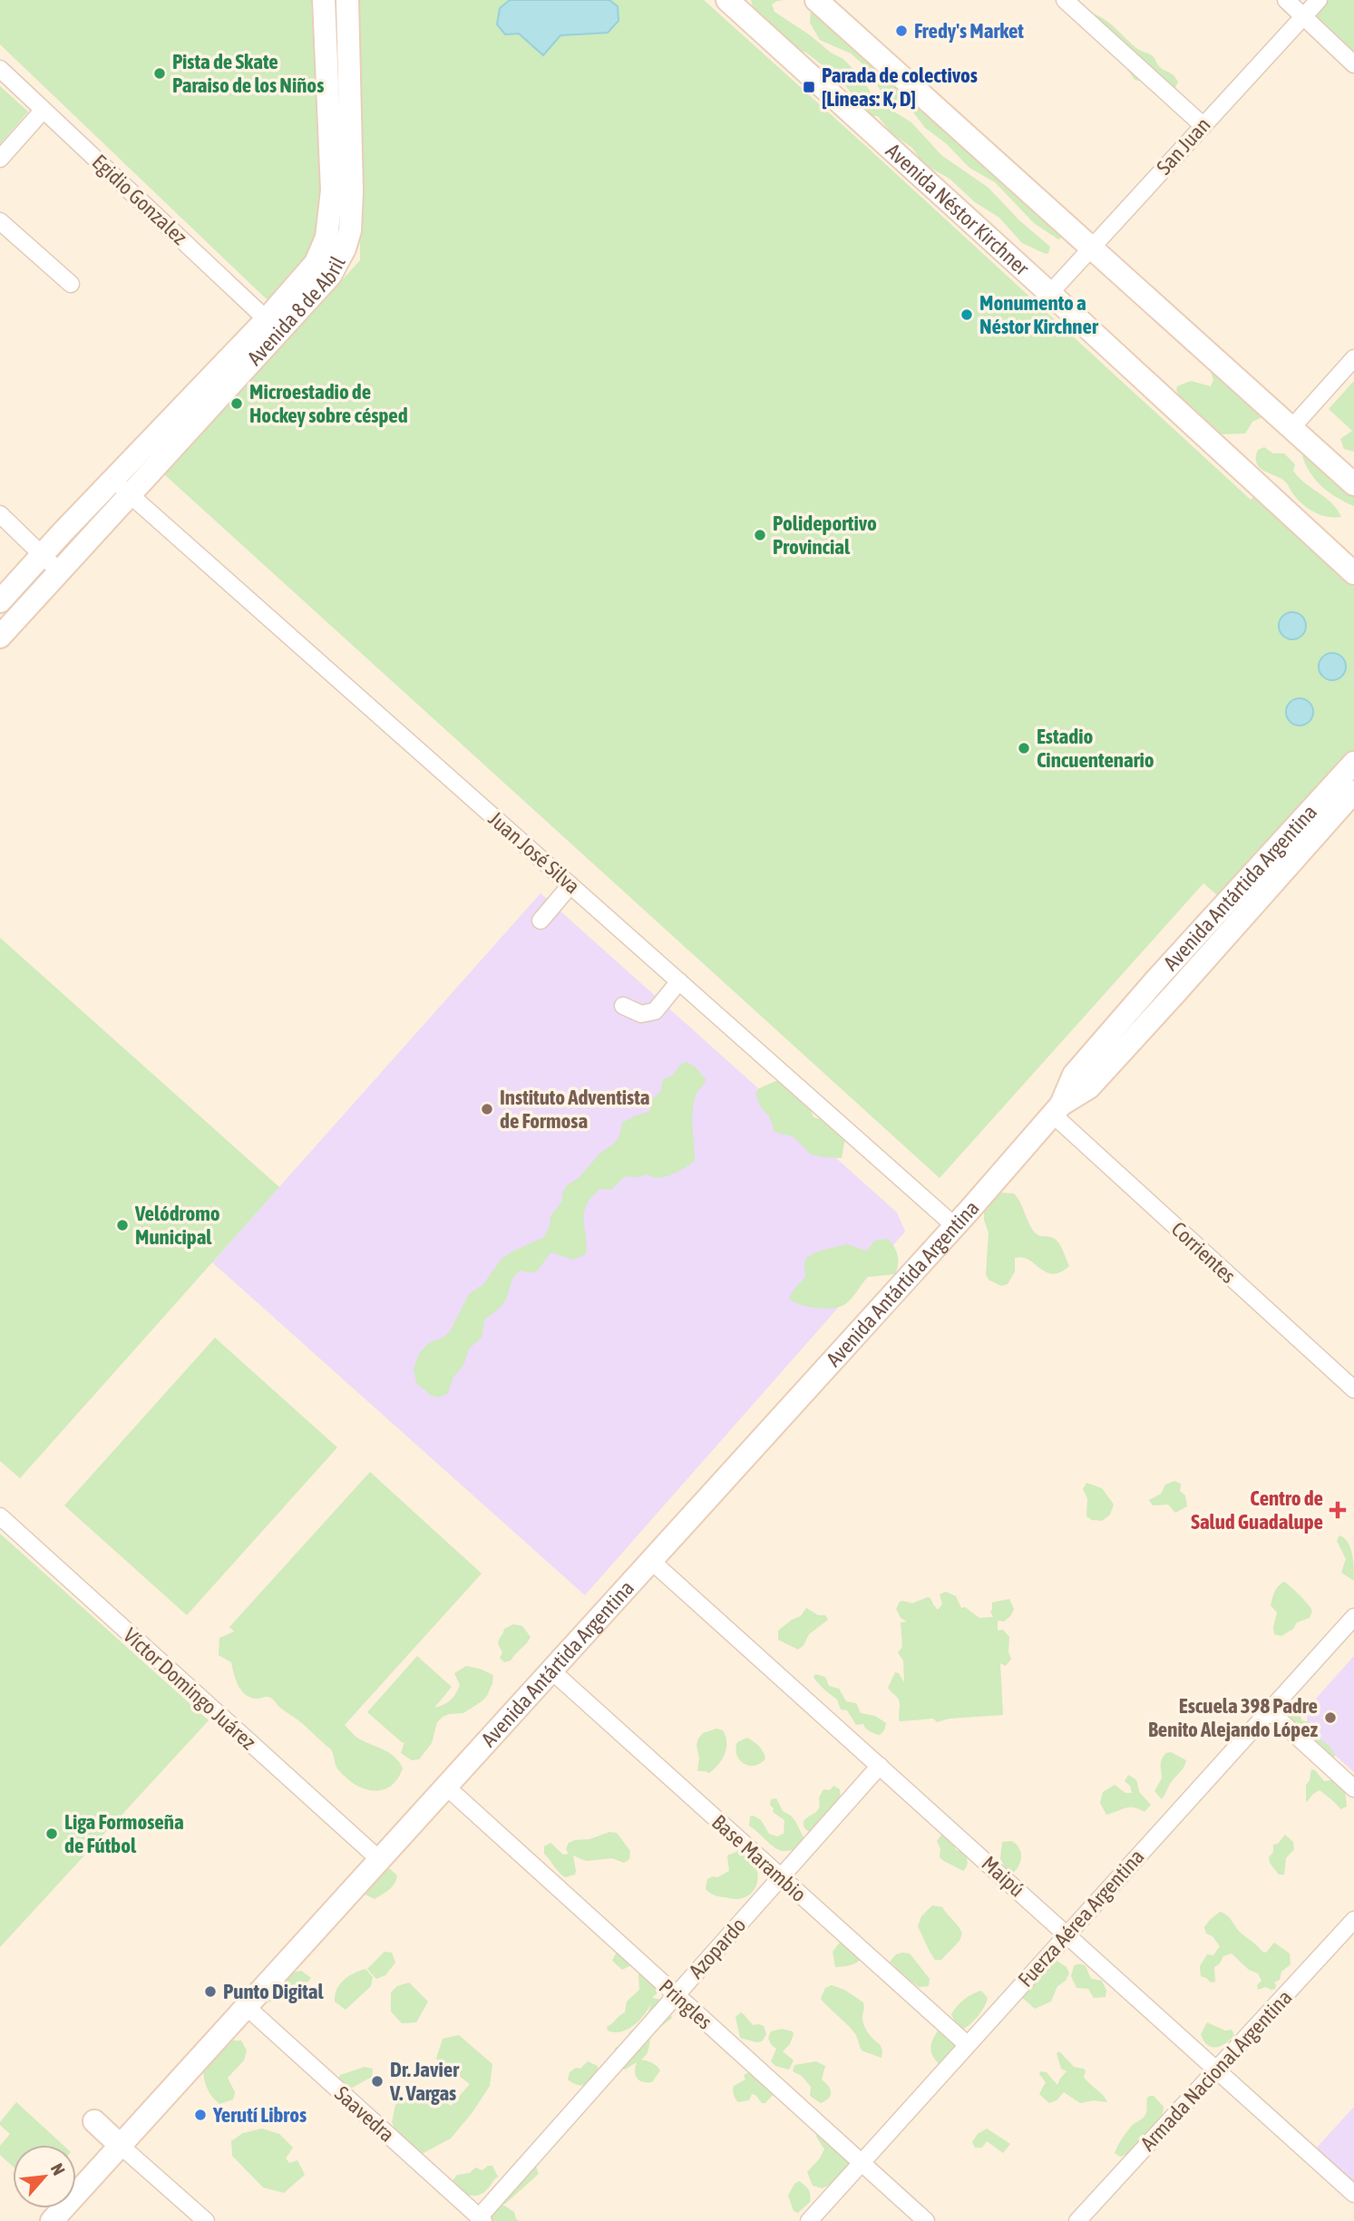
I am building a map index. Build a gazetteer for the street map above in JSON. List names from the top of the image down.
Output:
{
  "streets": {
    "main road": ["Avenida Néstor Kirchner", "Avenida 8 de Abril", "Avenida Antártida Argentina"],
    "street": [
      "San Juan",
      "Egidio Gonzalez",
      "Juan José Silva",
      "Corrientes",
      "Víctor Domingo Juárez",
      "Base Marambio",
      "Maipú",
      "Fuerza Aérea Argentina",
      "Azopardo",
      "Pringles",
      "Armada Nacional Argentina",
      "Saavedra"
    ]
  },
  "crossings": [
    ["San Juan", "Avenida Néstor Kirchner"],
    ["Egidio Gonzalez", "Avenida 8 de Abril"],
    ["Avenida 8 de Abril", "Juan José Silva"],
    ["Juan José Silva", "Avenida Antártida Argentina"],
    ["Avenida Antártida Argentina", "Corrientes"],
    ["Avenida Antártida Argentina", "Víctor Domingo Juárez"],
    ["Avenida Antártida Argentina", "Base Marambio"],
    ["Avenida Antártida Argentina", "Maipú"],
    ["Avenida Antártida Argentina", "Pringles"],
    ["Avenida Antártida Argentina", "Saavedra"],
    ["Base Marambio", "Fuerza Aérea Argentina"],
    ["Base Marambio", "Azopardo"],
    ["Maipú", "Fuerza Aérea Argentina"],
    ["Maipú", "Azopardo"],
    ["Maipú", "Armada Nacional Argentina"],
    ["Fuerza Aérea Argentina", "Pringles"],
    ["Azopardo", "Pringles"],
    ["Azopardo", "Saavedra"]
  ],
  "places": {
    "other": [
      "Fredy's Market",
      "Pista de Skate Paraiso de los Niños",
      "Monumento a Néstor Kirchner",
      "Microestadio de Hockey sobre césped",
      "Polideportivo Provincial",
      "Estadio Cincuentenario",
      "Instituto Adventista de Formosa",
      "Velódromo Municipal",
      "Escuela 398 Padre Benito Alejando López",
      "Liga Formoseña de Fútbol",
      "Punto Digital",
      "Dr. Javier V. Vargas",
      "Yerutí Libros"
    ],
    "transit": ["Parada de colectivos [Lineas: K, D]"],
    "health": ["Centro de Salud Guadalupe"]
  },
  "north": "top right"
}
